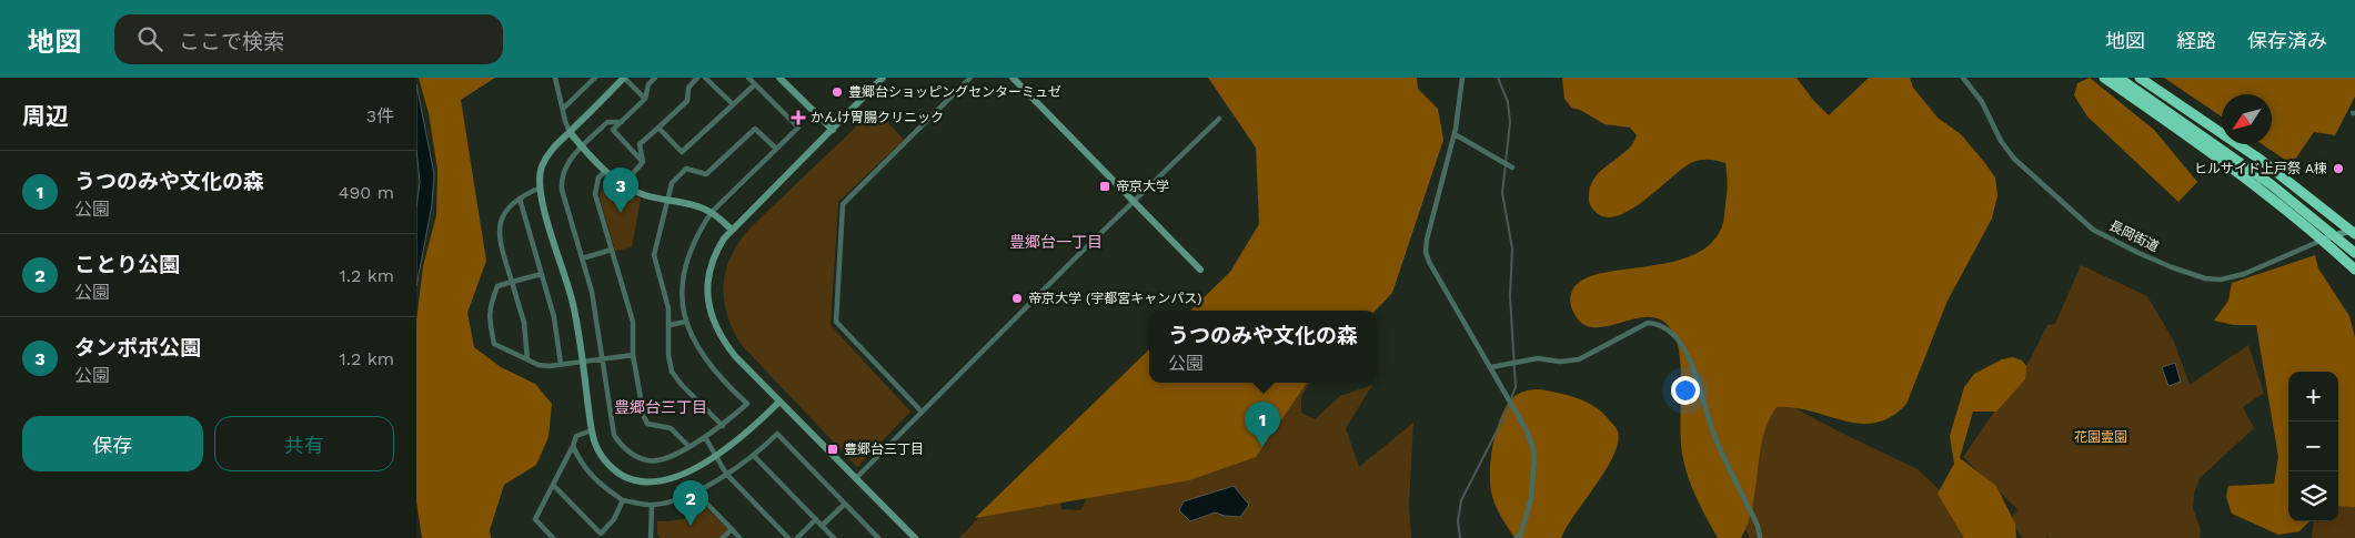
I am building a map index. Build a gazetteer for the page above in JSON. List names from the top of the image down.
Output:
{
  "streets": {
    "street": ["長岡街道"]
  },
  "districts": ["豊郷台一丁目", "豊郷台三丁目"],
  "parks": ["花園霊園"],
  "places": {
    "other": ["豊郷台ショッピングセンターミュゼ", "ヒルサイド上戸祭 A棟", "帝京大学 (宇都宮キャンパス)"],
    "health": ["かんけ胃腸クリニック"],
    "transit": ["帝京大学", "豊郷台三丁目"]
  },
  "north": "bottom left",
  "page": {
    "header": "地図",
    "search": "ここで検索",
    "nav": ["地図", "経路", "保存済み"],
    "heading": ["周辺", "3件"],
    "list": [
      {
        "mark": "1",
        "name": "うつのみや文化の森",
        "note": "公園",
        "value": "490 m"
      },
      {
        "mark": "2",
        "name": "ことり公園",
        "note": "公園",
        "value": "1.2 km"
      },
      {
        "mark": "3",
        "name": "タンポポ公園",
        "note": "公園",
        "value": "1.2 km"
      }
    ],
    "pins": ["3", "1", "2"],
    "popup": ["うつのみや文化の森", "公園"],
    "map_buttons": ["+", "−"],
    "buttons": ["保存", "共有"]
  }
}
